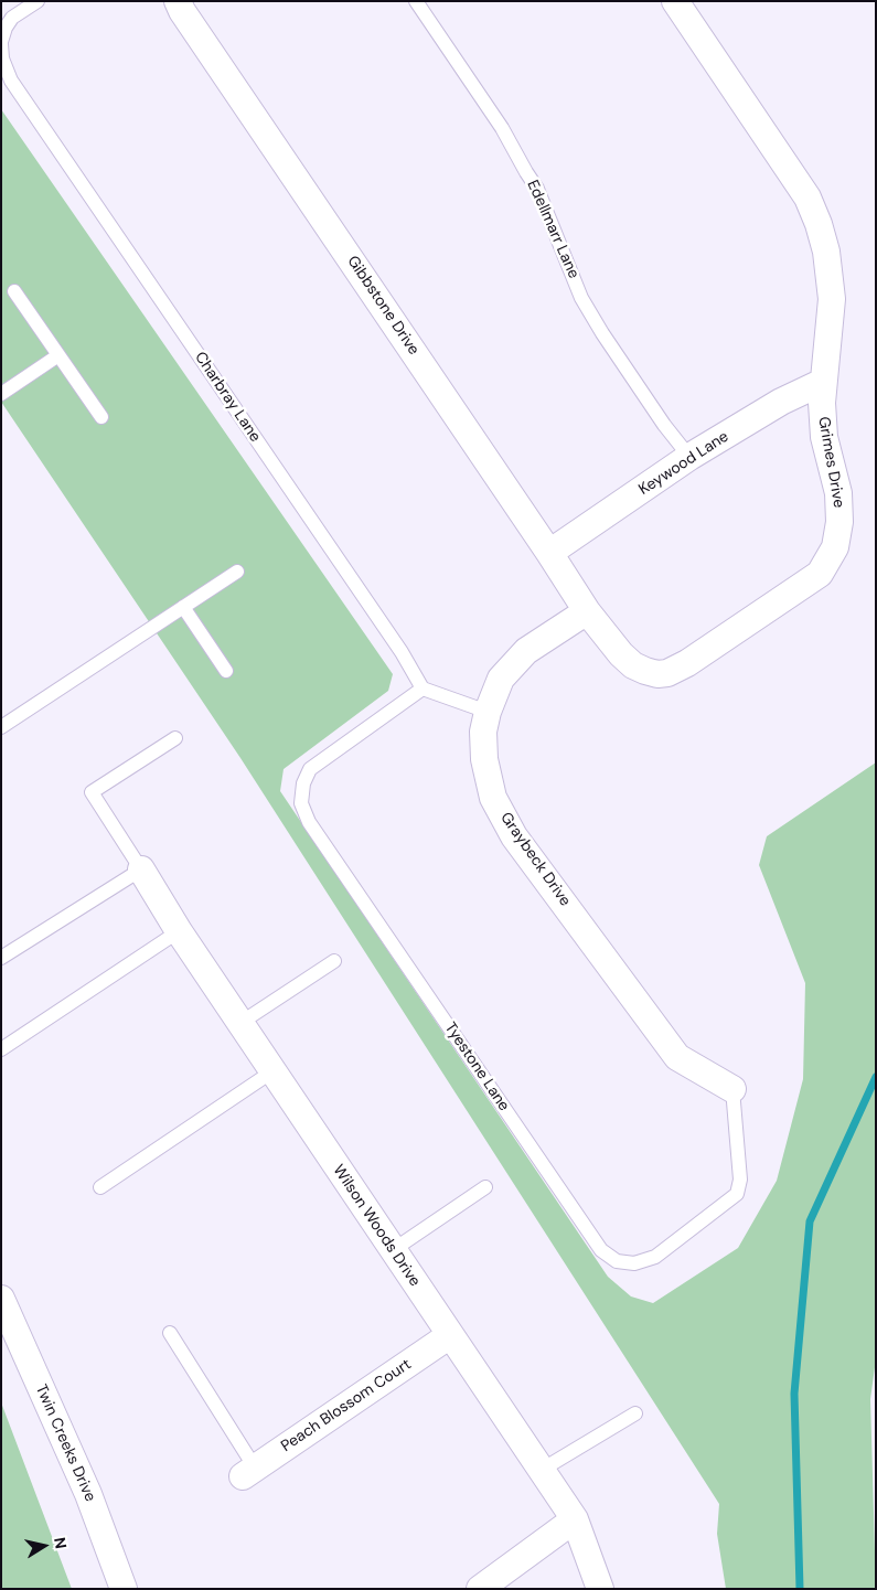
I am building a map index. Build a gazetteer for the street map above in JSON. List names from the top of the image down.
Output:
{
  "streets": {
    "street": [
      "Gibbstone Drive",
      "Grimes Drive",
      "Keywood Lane",
      "Graybeck Drive",
      "Wilson Woods Drive",
      "Peach Blossom Court",
      "Twin Creeks Drive"
    ],
    "lane": ["Edellmarr Lane", "Charbray Lane", "Tyestone Lane"]
  },
  "crossings": [
    ["Edellmarr Lane", "Keywood Lane"],
    ["Gibbstone Drive", "Grimes Drive"],
    ["Gibbstone Drive", "Keywood Lane"],
    ["Gibbstone Drive", "Graybeck Drive"],
    ["Charbray Lane", "Tyestone Lane"],
    ["Grimes Drive", "Keywood Lane"],
    ["Grimes Drive", "Graybeck Drive"],
    ["Graybeck Drive", "Tyestone Lane"],
    ["Wilson Woods Drive", "Peach Blossom Court"]
  ],
  "north": "right"
}
